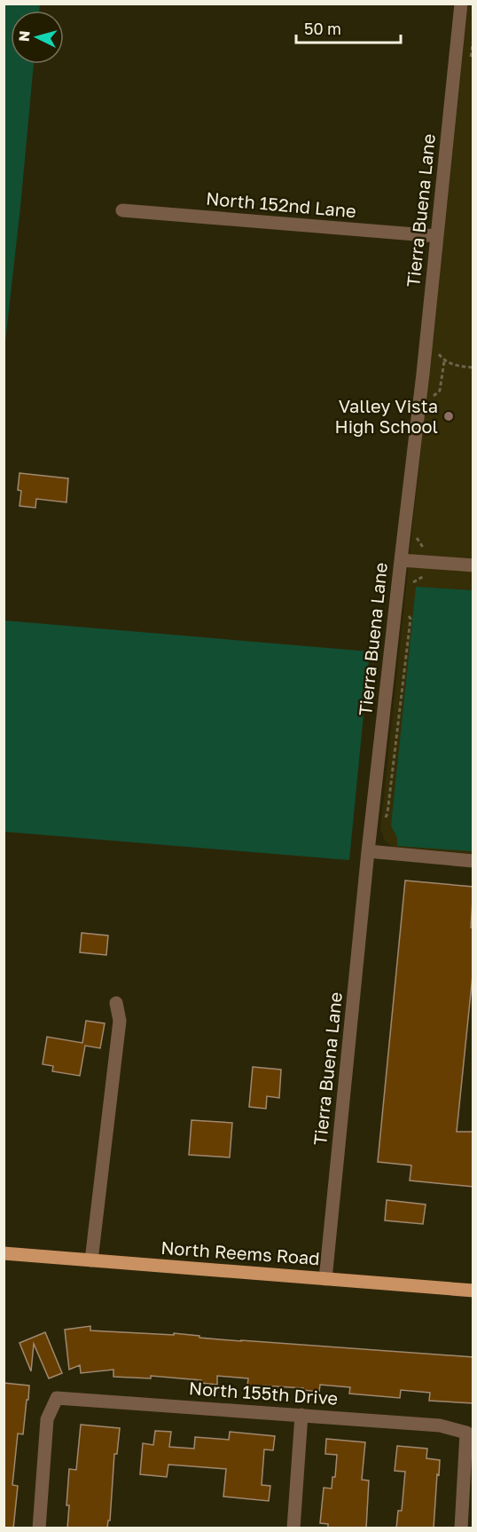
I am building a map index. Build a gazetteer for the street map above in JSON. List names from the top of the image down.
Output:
{
  "streets": {
    "main road": ["North Reems Road"],
    "street": ["North 152nd Lane", "Tierra Buena Lane", "North 155th Drive"]
  },
  "crossings": [
    ["North 152nd Lane", "Tierra Buena Lane"],
    ["Tierra Buena Lane", "North Reems Road"]
  ],
  "places": ["Valley Vista High School"],
  "scale_bar": "50 m",
  "north": "left"
}
